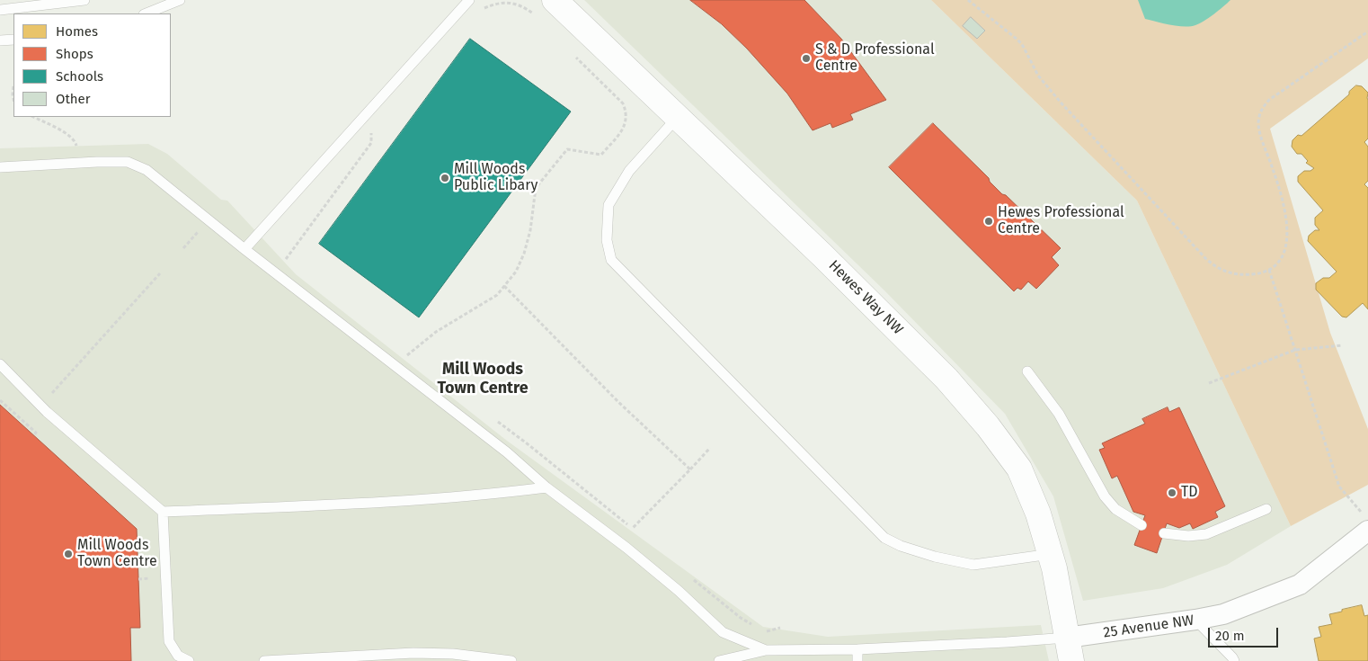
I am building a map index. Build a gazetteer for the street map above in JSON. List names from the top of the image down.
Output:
{
  "streets": {
    "street": ["Hewes Way NW", "25 Avenue NW"]
  },
  "crossings": [
    ["Hewes Way NW", "25 Avenue NW"]
  ],
  "districts": ["Mill Woods Town Centre"],
  "places": [
    "S & D Professional Centre",
    "Mill Woods Public Libary",
    "Hewes Professional Centre",
    "TD",
    "Mill Woods Town Centre"
  ],
  "legend": [
    "Homes",
    "Shops",
    "Schools",
    "Other"
  ],
  "scale_bar": "20 m"
}
